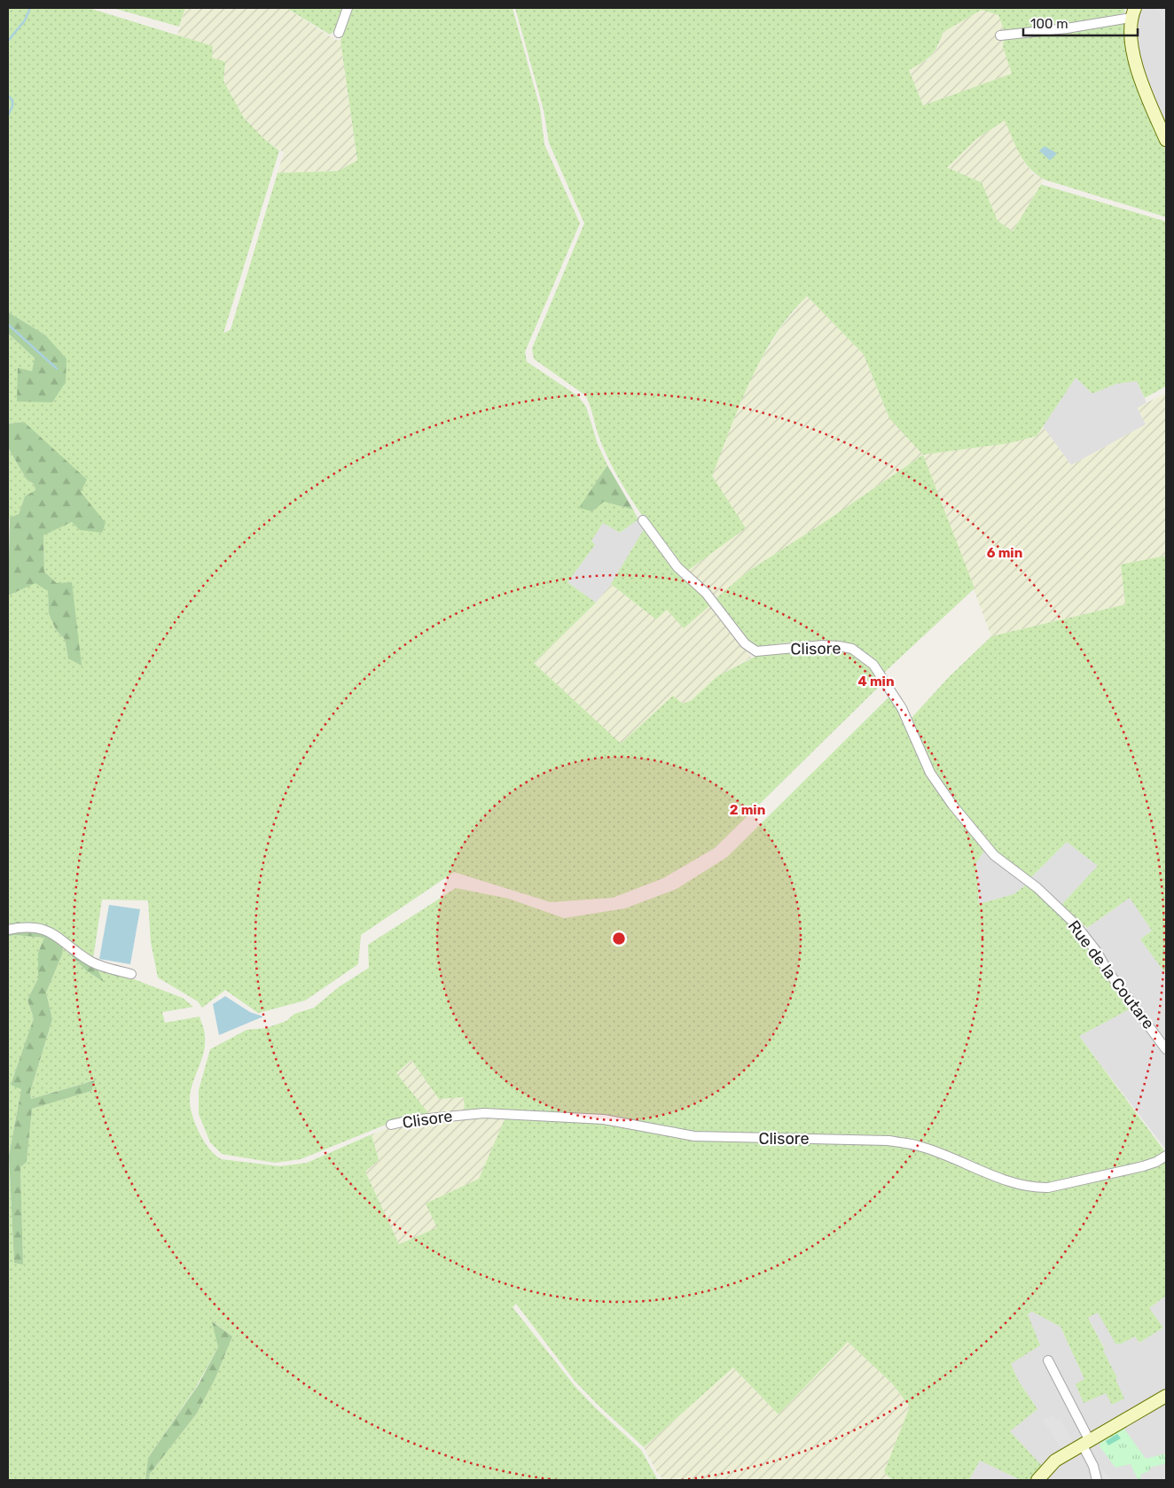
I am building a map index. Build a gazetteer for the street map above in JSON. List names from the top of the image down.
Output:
{
  "streets": {
    "street": ["Clisore", "Rue de la Coutare"]
  },
  "crossings": [
    ["Clisore", "Rue de la Coutare"]
  ],
  "scale_bar": "100 m",
  "rings": ["6 min", "4 min", "2 min"]
}
